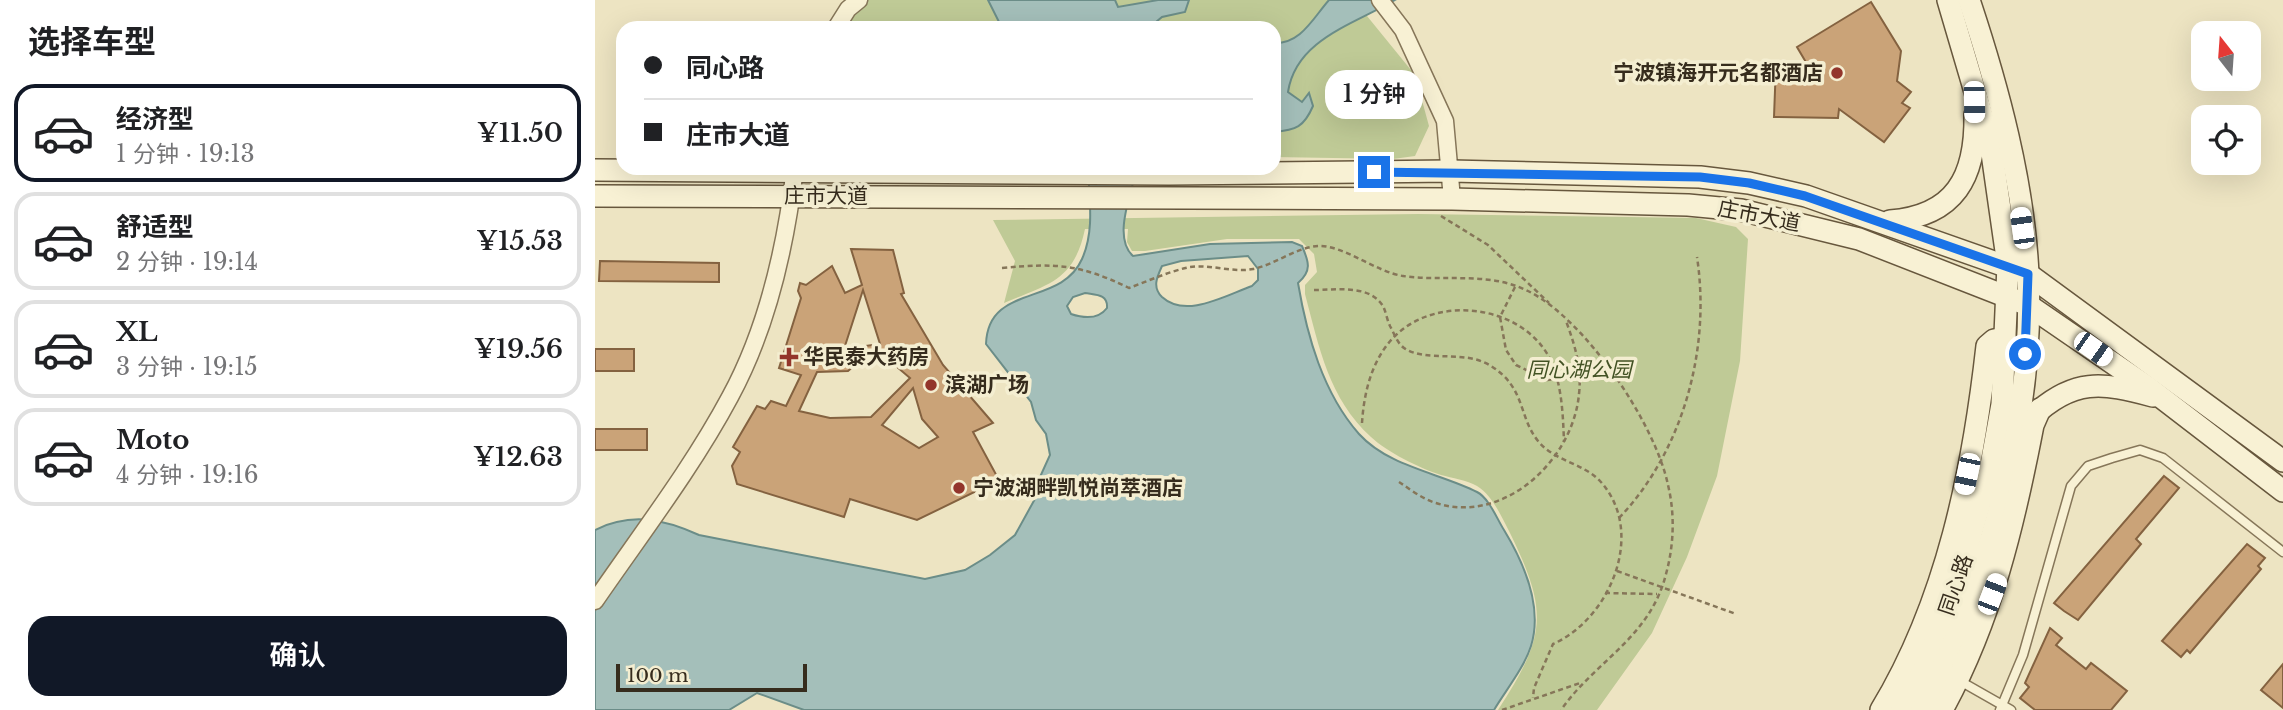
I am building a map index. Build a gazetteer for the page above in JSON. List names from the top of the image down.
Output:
{
  "streets": {
    "main road": ["庄市大道", "同心路"]
  },
  "crossings": [
    ["庄市大道", "同心路"]
  ],
  "parks": ["同心湖公园"],
  "places": {
    "other": ["宁波镇海开元名都酒店", "滨湖广场", "宁波湖畔凯悦尚萃酒店"],
    "health": ["华民泰大药房"]
  },
  "scale_bar": "100 m",
  "north": "top",
  "page": {
    "heading": "选择车型",
    "banner": ["同心路", "庄市大道"],
    "bubble": "1 分钟",
    "list": [
      {
        "name": "经济型",
        "note": "1 分钟 · 19:13",
        "value": "¥11.50"
      },
      {
        "name": "舒适型",
        "note": "2 分钟 · 19:14",
        "value": "¥15.53"
      },
      {
        "name": "XL",
        "note": "3 分钟 · 19:15",
        "value": "¥19.56"
      },
      {
        "name": "Moto",
        "note": "4 分钟 · 19:16",
        "value": "¥12.63"
      }
    ],
    "buttons": "确认",
    "scale": "100 m"
  }
}
